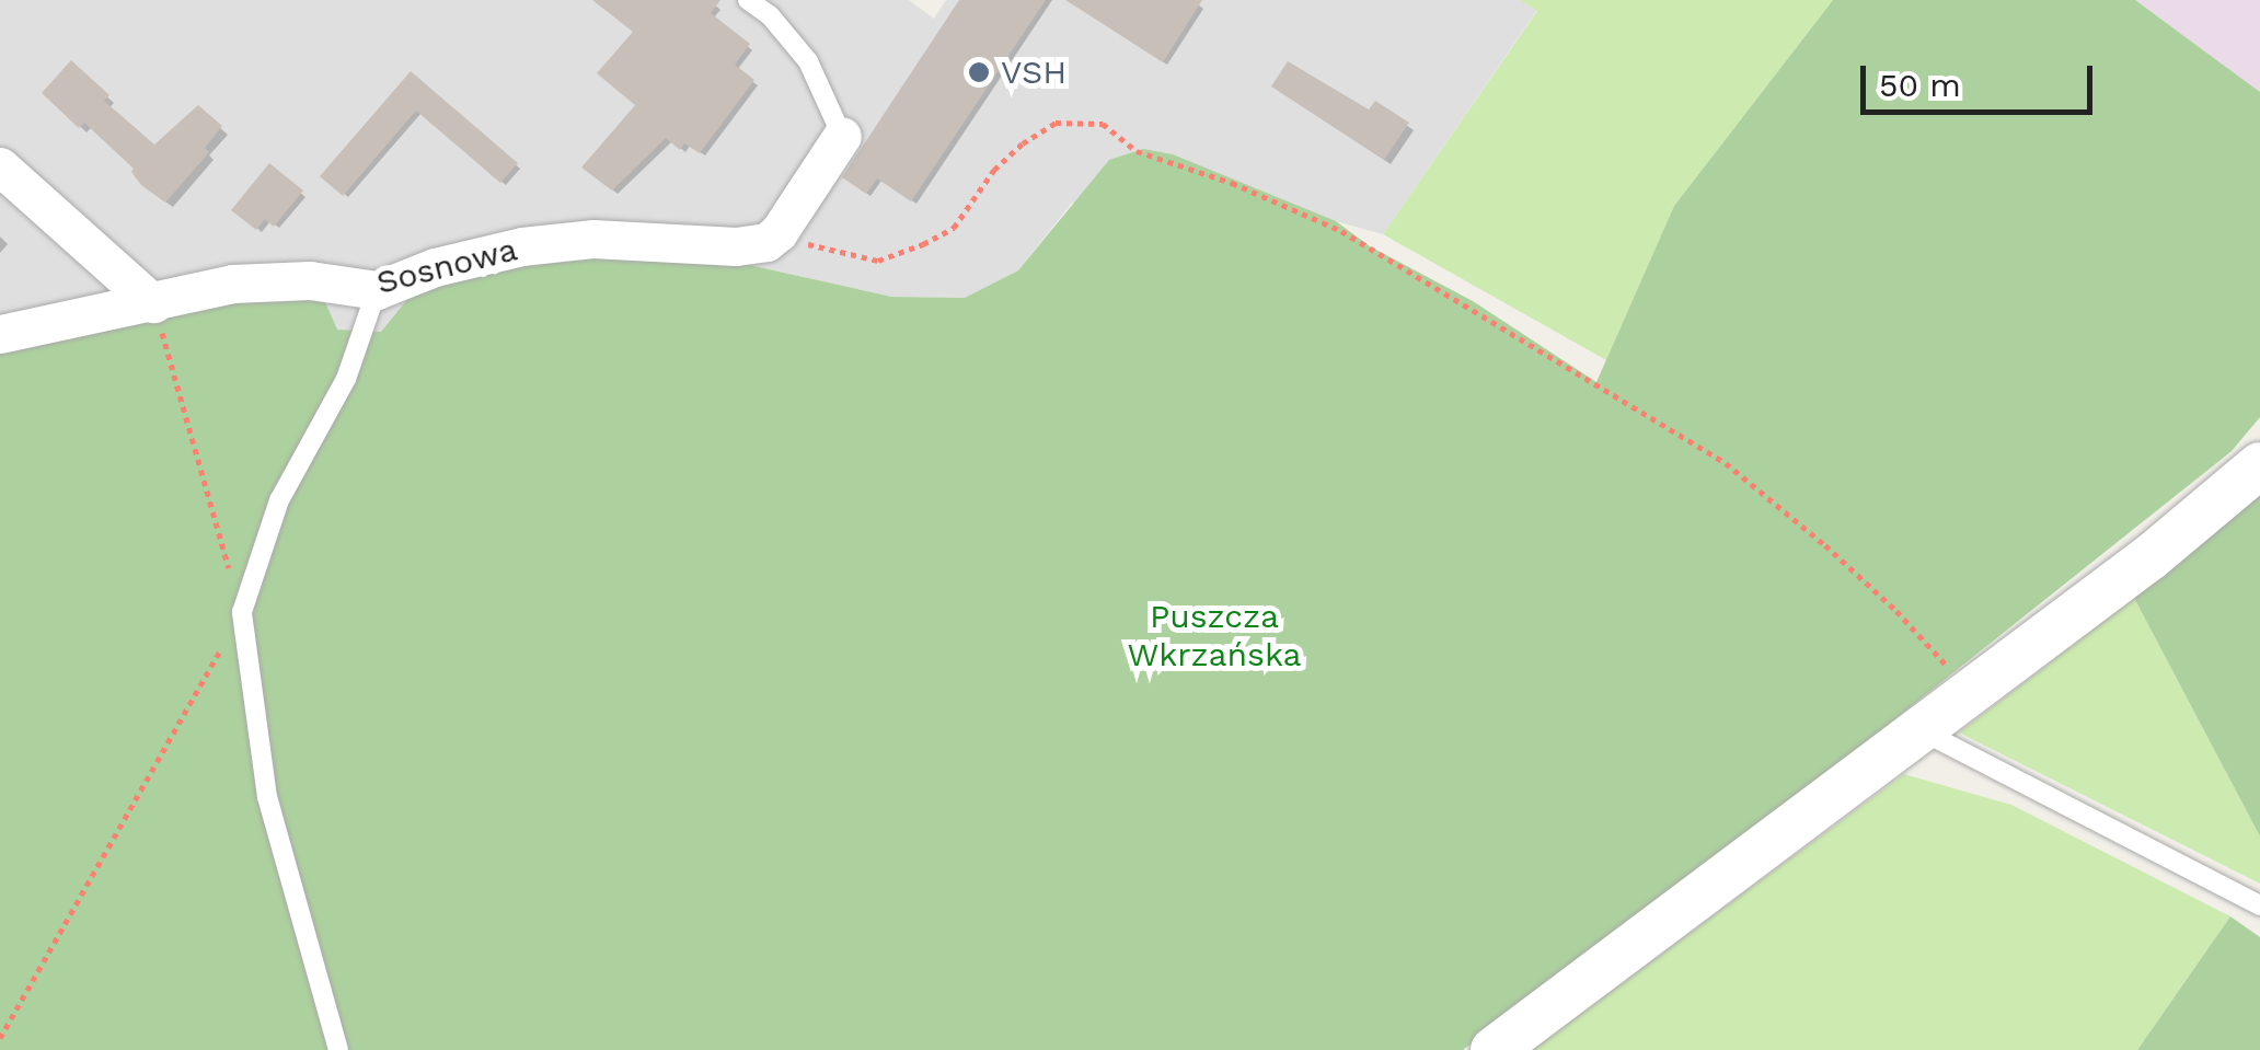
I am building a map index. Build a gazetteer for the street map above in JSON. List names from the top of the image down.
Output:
{
  "streets": {
    "street": ["Sosnowa"]
  },
  "parks": ["Puszcza Wkrzańska"],
  "places": ["VSH"],
  "scale_bar": "50 m"
}
